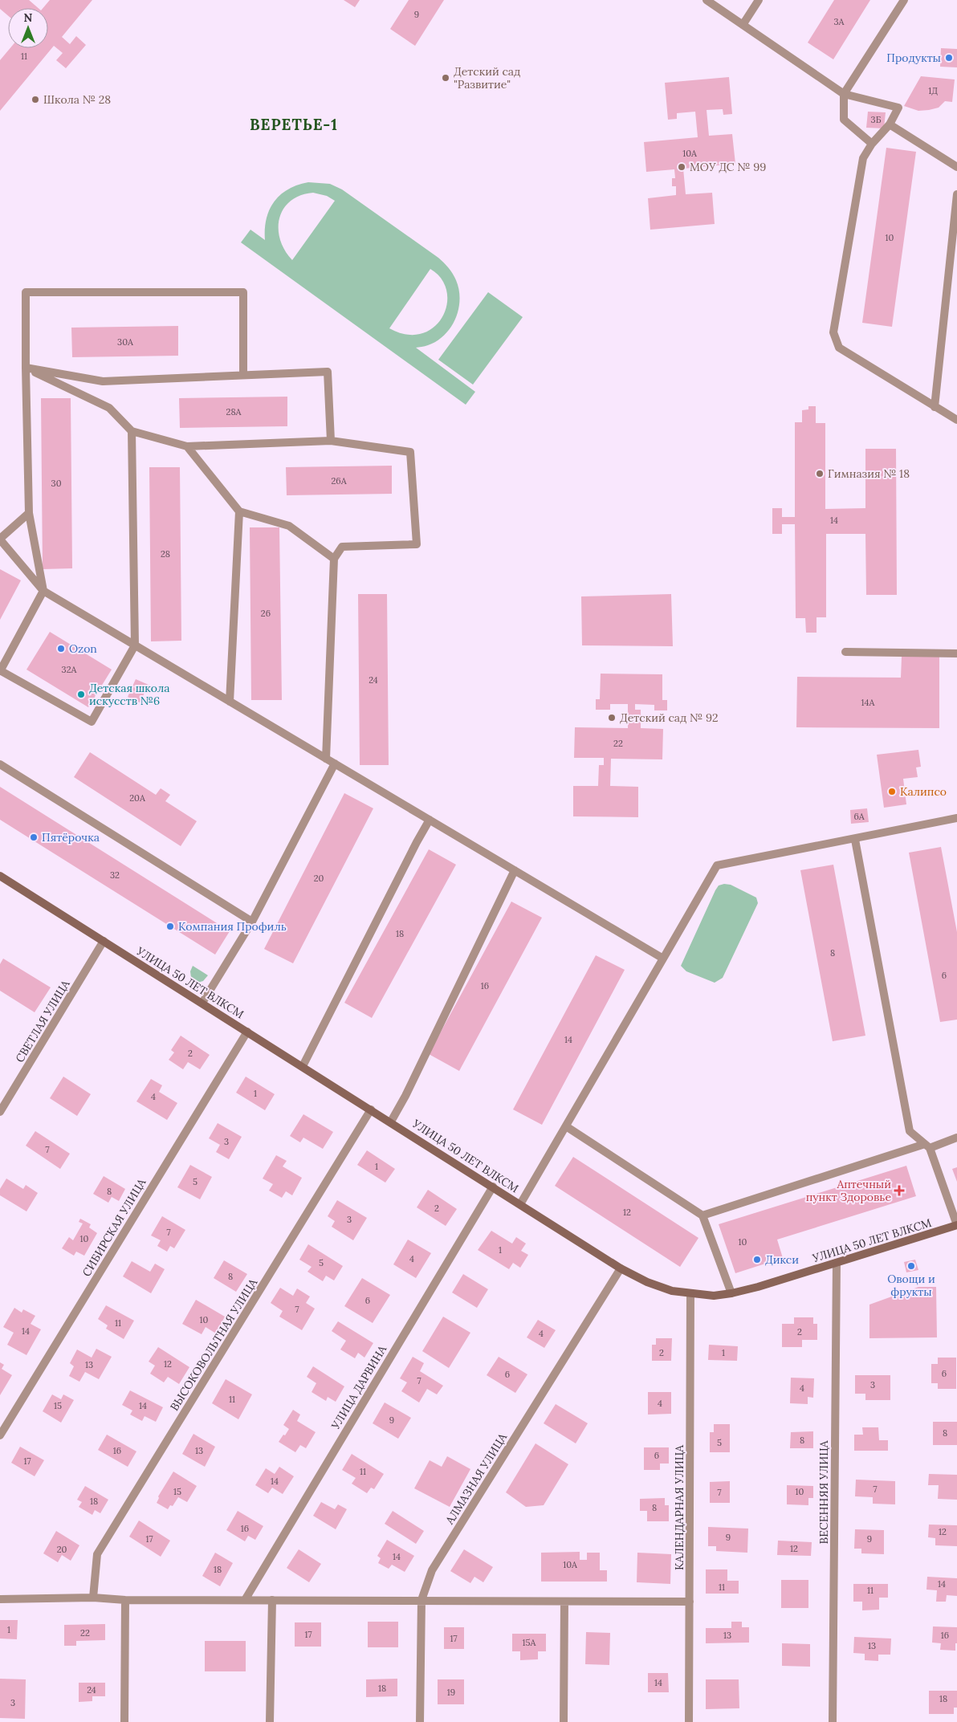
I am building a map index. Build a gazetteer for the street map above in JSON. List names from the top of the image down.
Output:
{
  "streets": {
    "main road": ["УЛИЦА 50 ЛЕТ ВЛКСМ"],
    "street": [
      "СВЕТЛАЯ УЛИЦА",
      "СИБИРСКАЯ УЛИЦА",
      "ВЫСОКОВОЛЬТНАЯ УЛИЦА",
      "УЛИЦА ДАРВИНА",
      "АЛМАЗНАЯ УЛИЦА",
      "ВЕСЕННЯЯ УЛИЦА",
      "КАЛЕНДАРНАЯ УЛИЦА"
    ]
  },
  "crossings": [
    ["УЛИЦА 50 ЛЕТ ВЛКСМ", "СВЕТЛАЯ УЛИЦА"],
    ["УЛИЦА 50 ЛЕТ ВЛКСМ", "СИБИРСКАЯ УЛИЦА"],
    ["УЛИЦА 50 ЛЕТ ВЛКСМ", "ВЫСОКОВОЛЬТНАЯ УЛИЦА"],
    ["УЛИЦА 50 ЛЕТ ВЛКСМ", "УЛИЦА ДАРВИНА"],
    ["УЛИЦА 50 ЛЕТ ВЛКСМ", "АЛМАЗНАЯ УЛИЦА"],
    ["УЛИЦА 50 ЛЕТ ВЛКСМ", "ВЕСЕННЯЯ УЛИЦА"],
    ["УЛИЦА 50 ЛЕТ ВЛКСМ", "КАЛЕНДАРНАЯ УЛИЦА"]
  ],
  "districts": ["ВЕРЕТЬЕ-1"],
  "places": {
    "other": [
      "Продукты",
      "Детский сад \"Развитие\"",
      "Школа № 28",
      "МОУ ДС № 99",
      "Гимназия № 18",
      "Ozon",
      "Детская школа искусств №6",
      "Детский сад № 92",
      "Калипсо",
      "Пятёрочка",
      "Компания Профиль",
      "Дикси",
      "Овощи и фрукты"
    ],
    "health": ["Аптечный пункт Здоровье"]
  },
  "house_numbers": [
    "9",
    "3А",
    "11",
    "1Д",
    "3Б",
    "10А",
    "10",
    "30А",
    "28А",
    "26А",
    "30",
    "14",
    "28",
    "26",
    "32А",
    "24",
    "14А",
    "22",
    "20А",
    "6А",
    "32",
    "20",
    "18",
    "8",
    "6",
    "16",
    "14",
    "2",
    "1",
    "4",
    "3",
    "7",
    "1",
    "5",
    "8",
    "2",
    "12",
    "3",
    "7",
    "10",
    "10",
    "1",
    "4",
    "5",
    "8",
    "6",
    "7",
    "10",
    "11",
    "14",
    "2",
    "4",
    "2",
    "1",
    "12",
    "13",
    "6",
    "6",
    "7",
    "3",
    "4",
    "11",
    "4",
    "15",
    "14",
    "9",
    "8",
    "8",
    "5",
    "16",
    "13",
    "6",
    "17",
    "11",
    "14",
    "7",
    "15",
    "10",
    "7",
    "18",
    "8",
    "16",
    "12",
    "9",
    "17",
    "9",
    "12",
    "20",
    "14",
    "10А",
    "18",
    "14",
    "11",
    "11",
    "1",
    "22",
    "17",
    "13",
    "16",
    "17",
    "15А",
    "13",
    "14",
    "18",
    "24",
    "19",
    "18",
    "3"
  ],
  "north": "top"
}
